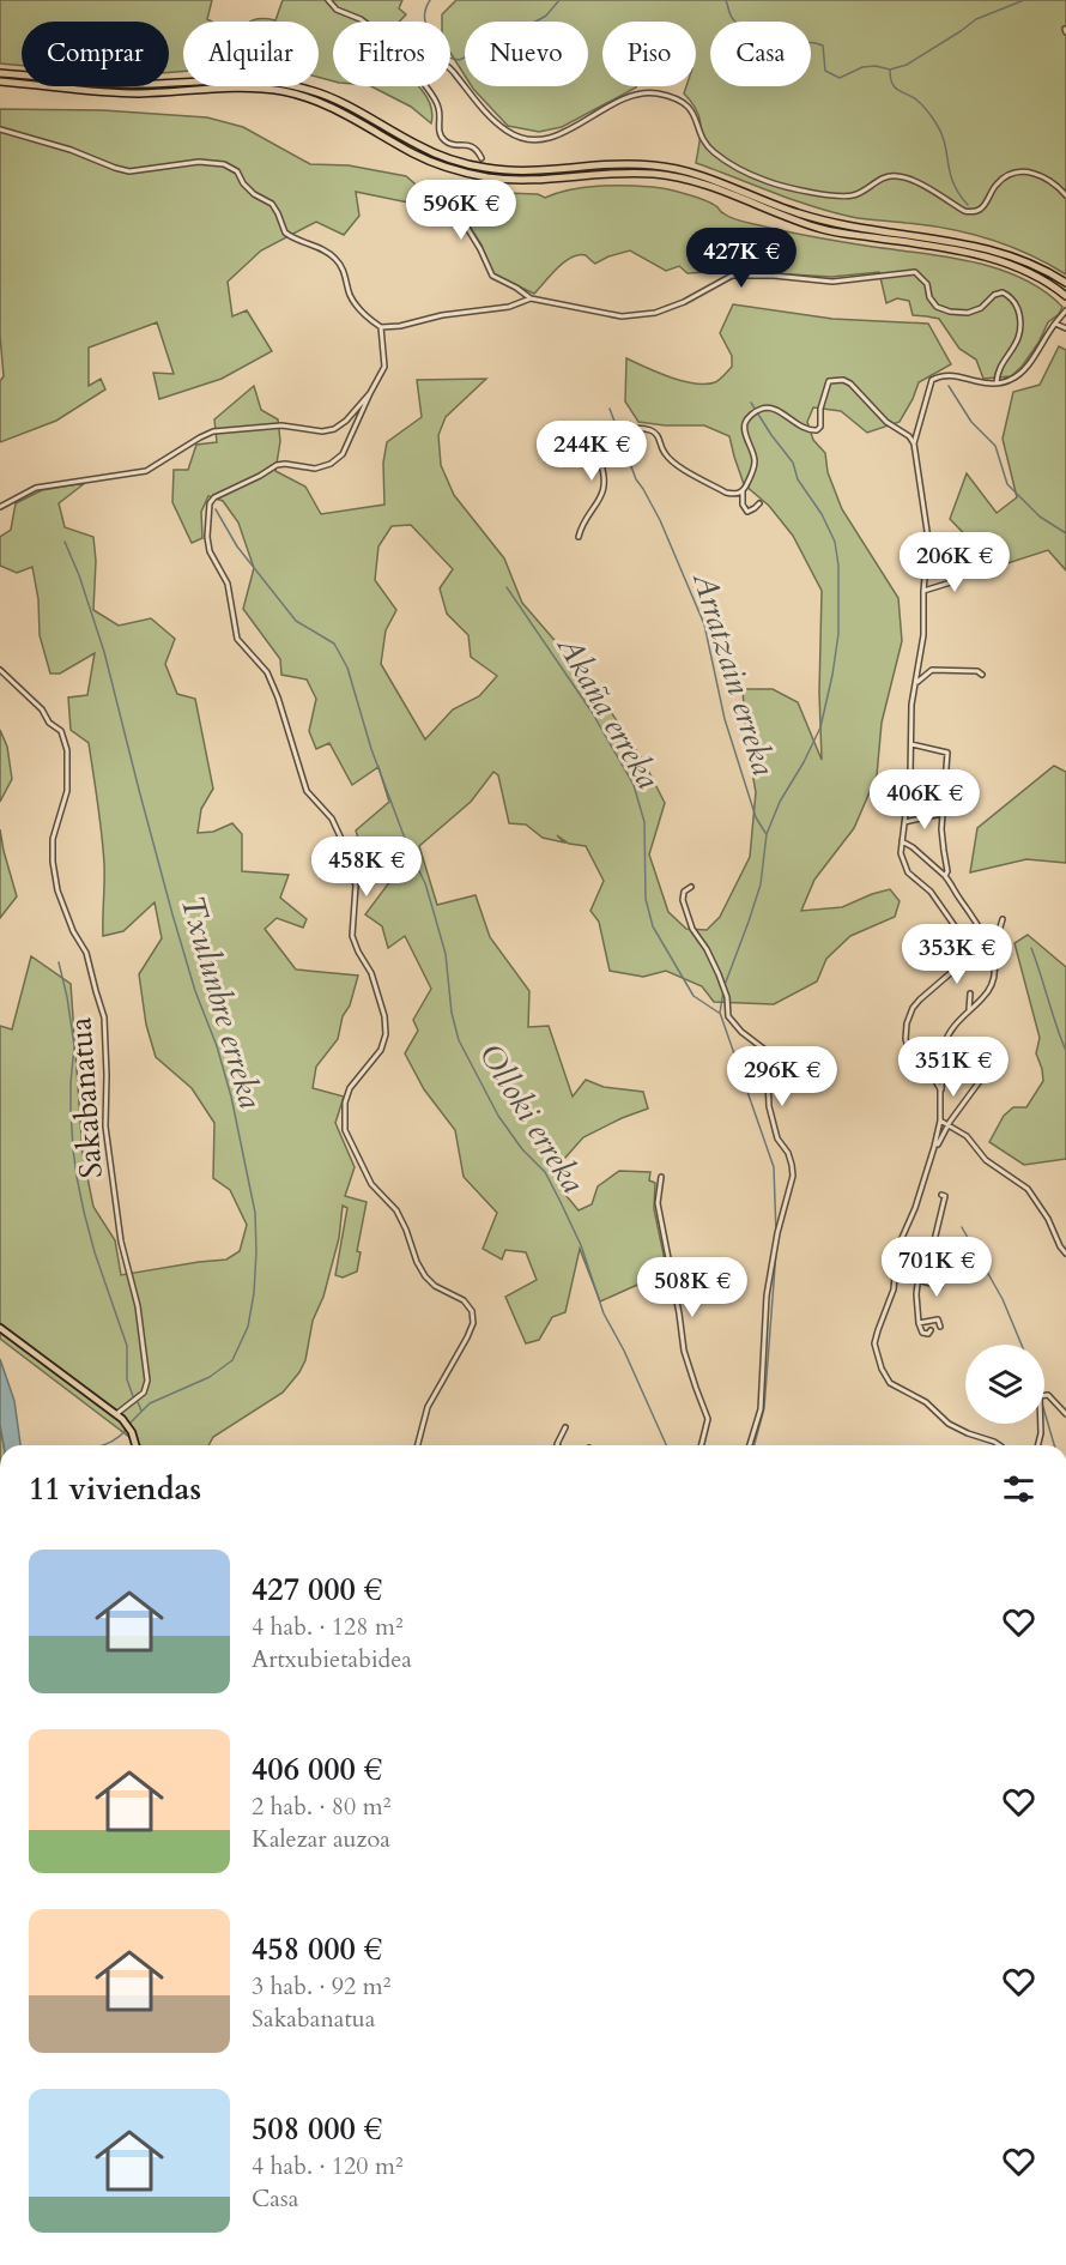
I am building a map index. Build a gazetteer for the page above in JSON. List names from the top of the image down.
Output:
{
  "streets": {
    "street": ["Sakabanatua"]
  },
  "water": [
    "Arratzain erreka",
    "Akaña erreka",
    "Txulunbre erreka",
    "Olloki erreka"
  ],
  "page": {
    "chip": [
      "Comprar",
      "Alquilar",
      "Filtros",
      "Nuevo",
      "Piso",
      "Casa"
    ],
    "price": [
      "596K €",
      "427K €",
      "244K €",
      "206K €",
      "406K €",
      "458K €",
      "353K €",
      "351K €",
      "296K €",
      "701K €",
      "508K €"
    ],
    "heading": "11 viviendas",
    "list": [
      {
        "name": "427 000 €",
        "note": "4 hab. · 128 m² · Artxubietabidea"
      },
      {
        "name": "406 000 €",
        "note": "2 hab. · 80 m² · Kalezar auzoa"
      },
      {
        "name": "458 000 €",
        "note": "3 hab. · 92 m² · Sakabanatua"
      },
      {
        "name": "508 000 €",
        "note": "4 hab. · 120 m² · Casa"
      }
    ]
  }
}
